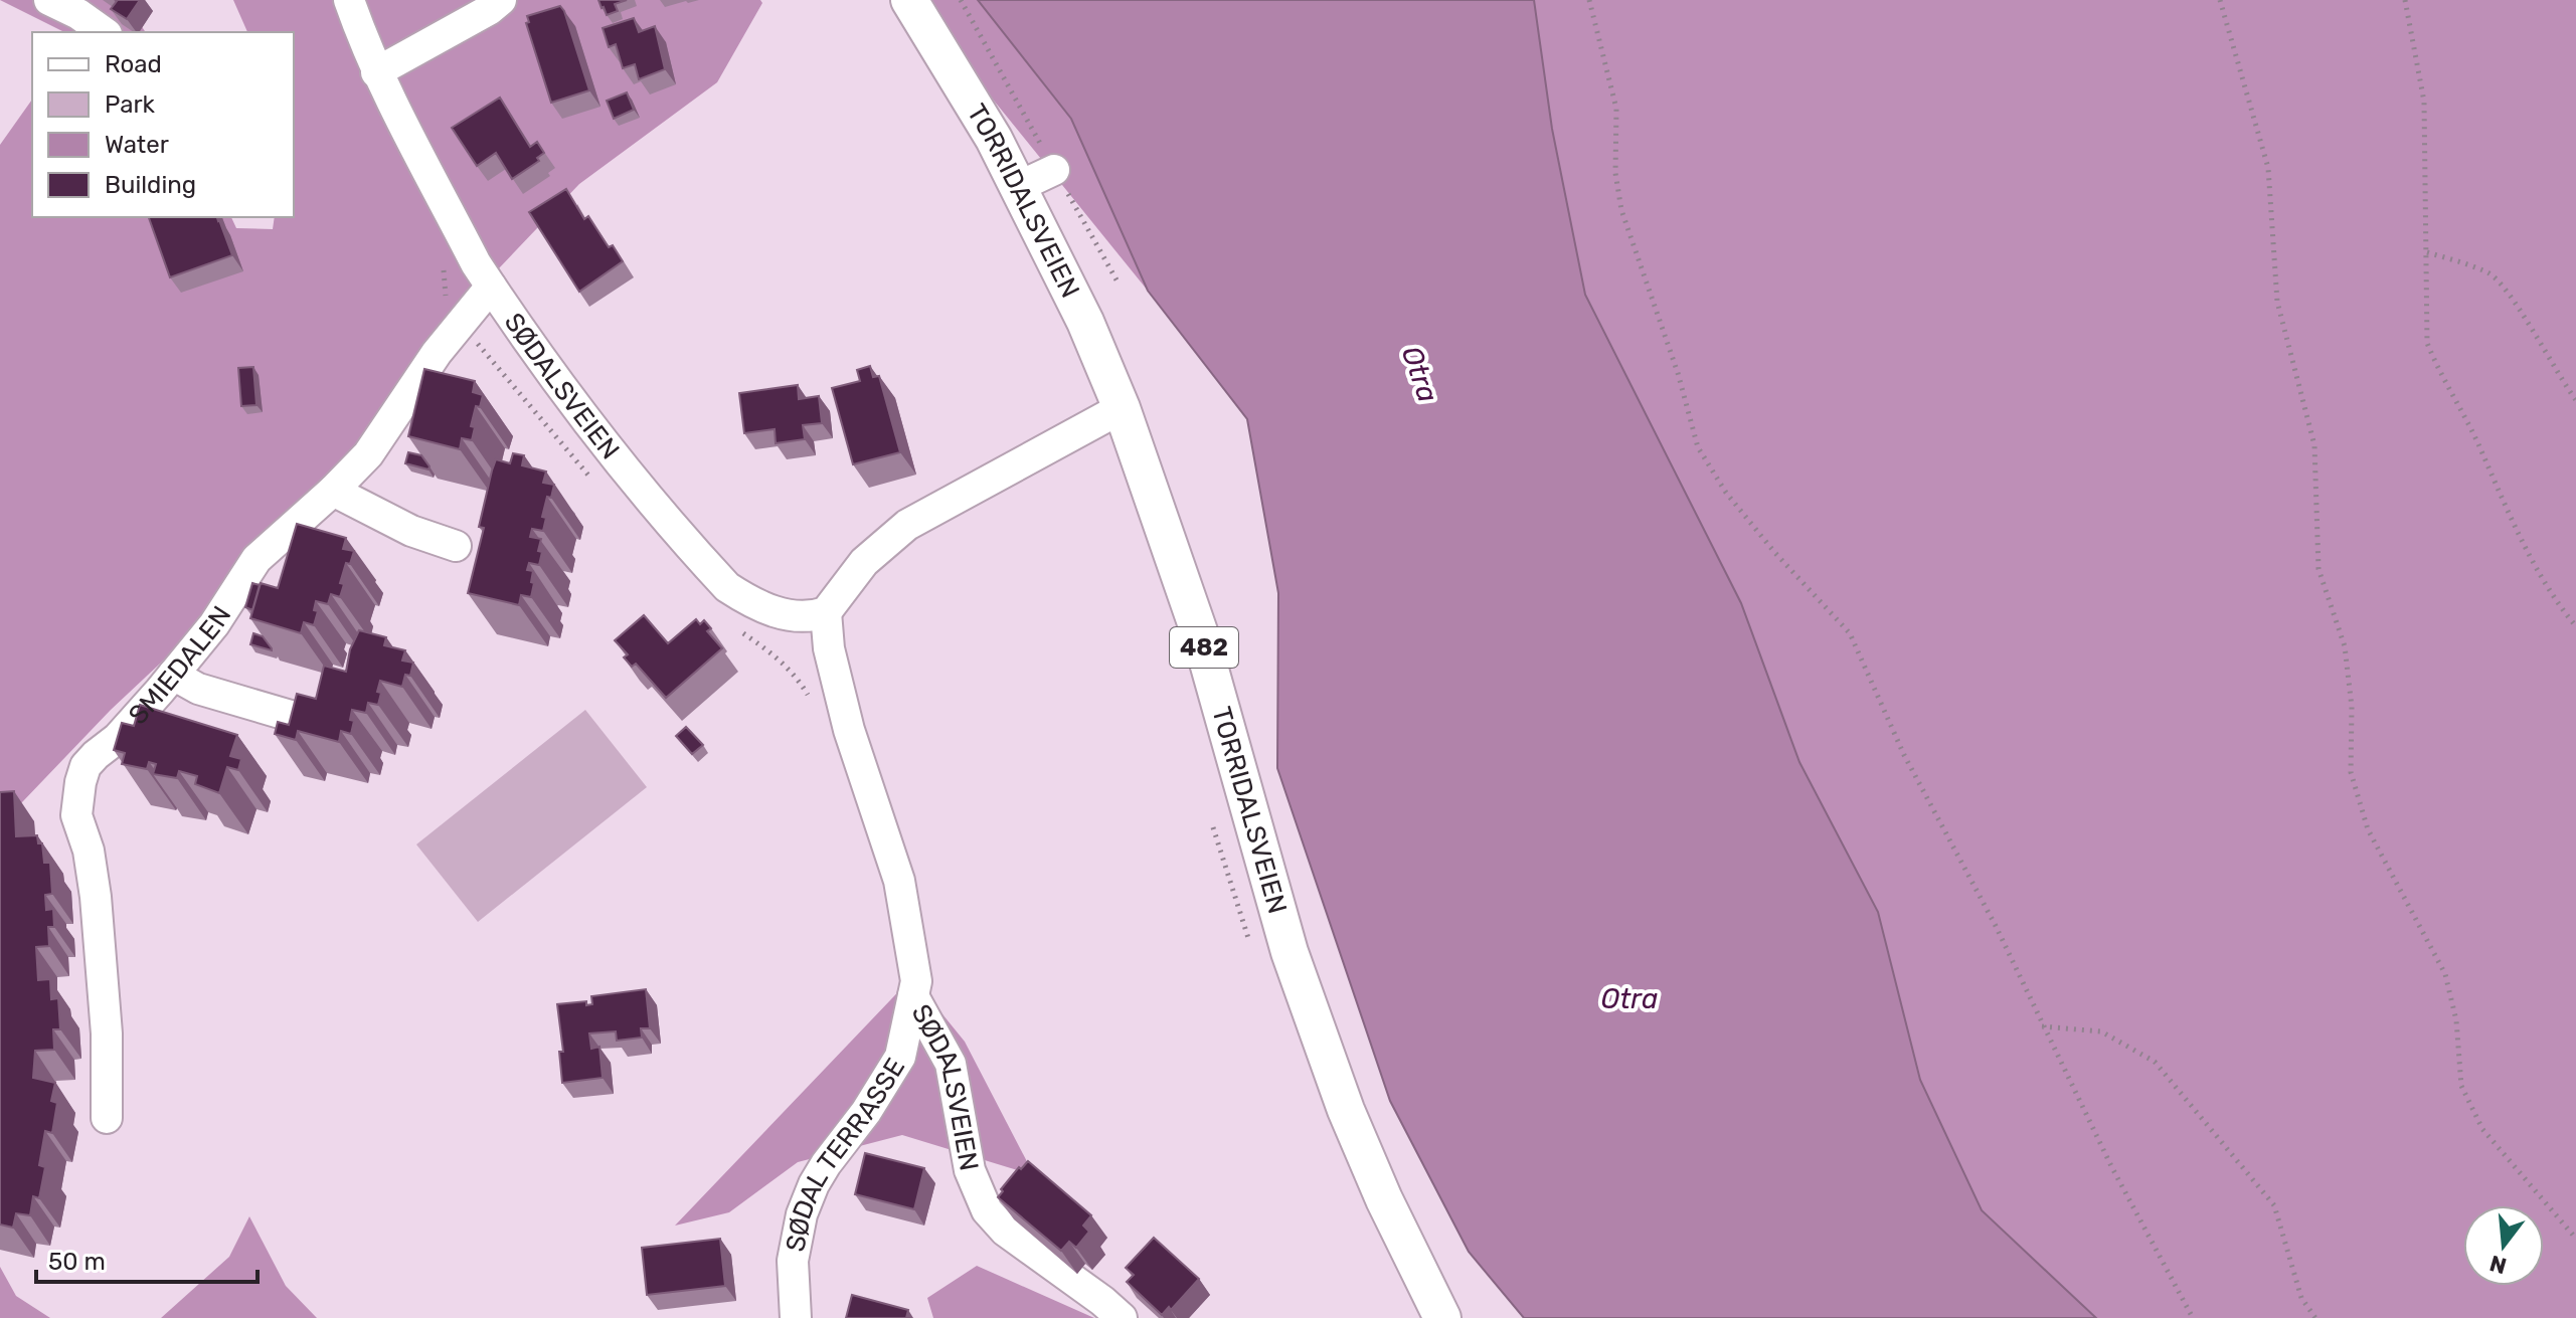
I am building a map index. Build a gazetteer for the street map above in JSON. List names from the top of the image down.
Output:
{
  "streets": {
    "main road": ["TORRIDALSVEIEN", "482"],
    "street": ["SØDALSVEIEN", "SMIEDALEN", "SØDAL TERRASSE"]
  },
  "crossings": [
    ["SØDALSVEIEN", "SMIEDALEN"],
    ["SØDALSVEIEN", "SØDAL TERRASSE"]
  ],
  "water": ["Otra"],
  "legend": [
    "Road",
    "Park",
    "Water",
    "Building"
  ],
  "scale_bar": "50 m",
  "north": "bottom"
}
